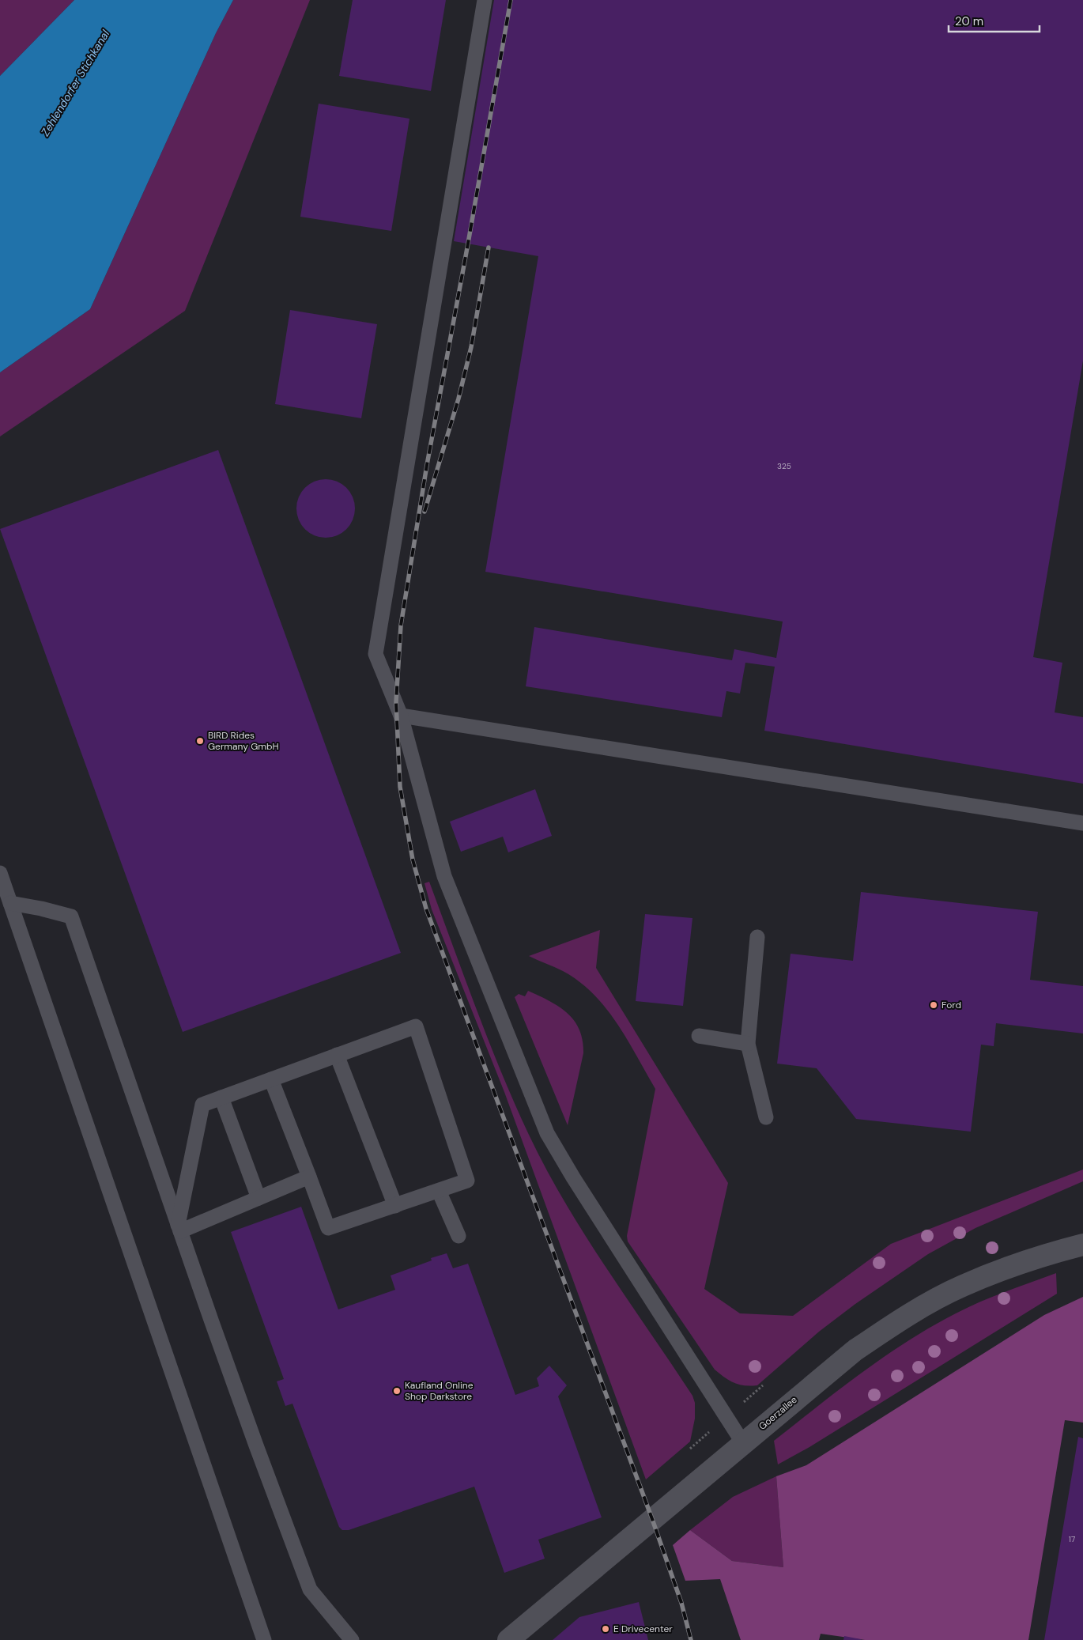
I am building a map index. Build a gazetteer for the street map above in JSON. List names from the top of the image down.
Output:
{
  "streets": {
    "main road": ["Goerzallee"]
  },
  "water": ["Zehlendorfer Stichkanal"],
  "places": [
    "BIRD Rides Germany GmbH",
    "Ford",
    "Kaufland Online Shop Darkstore",
    "E Drivecenter"
  ],
  "house_numbers": ["325", "17"],
  "scale_bar": "20 m"
}
